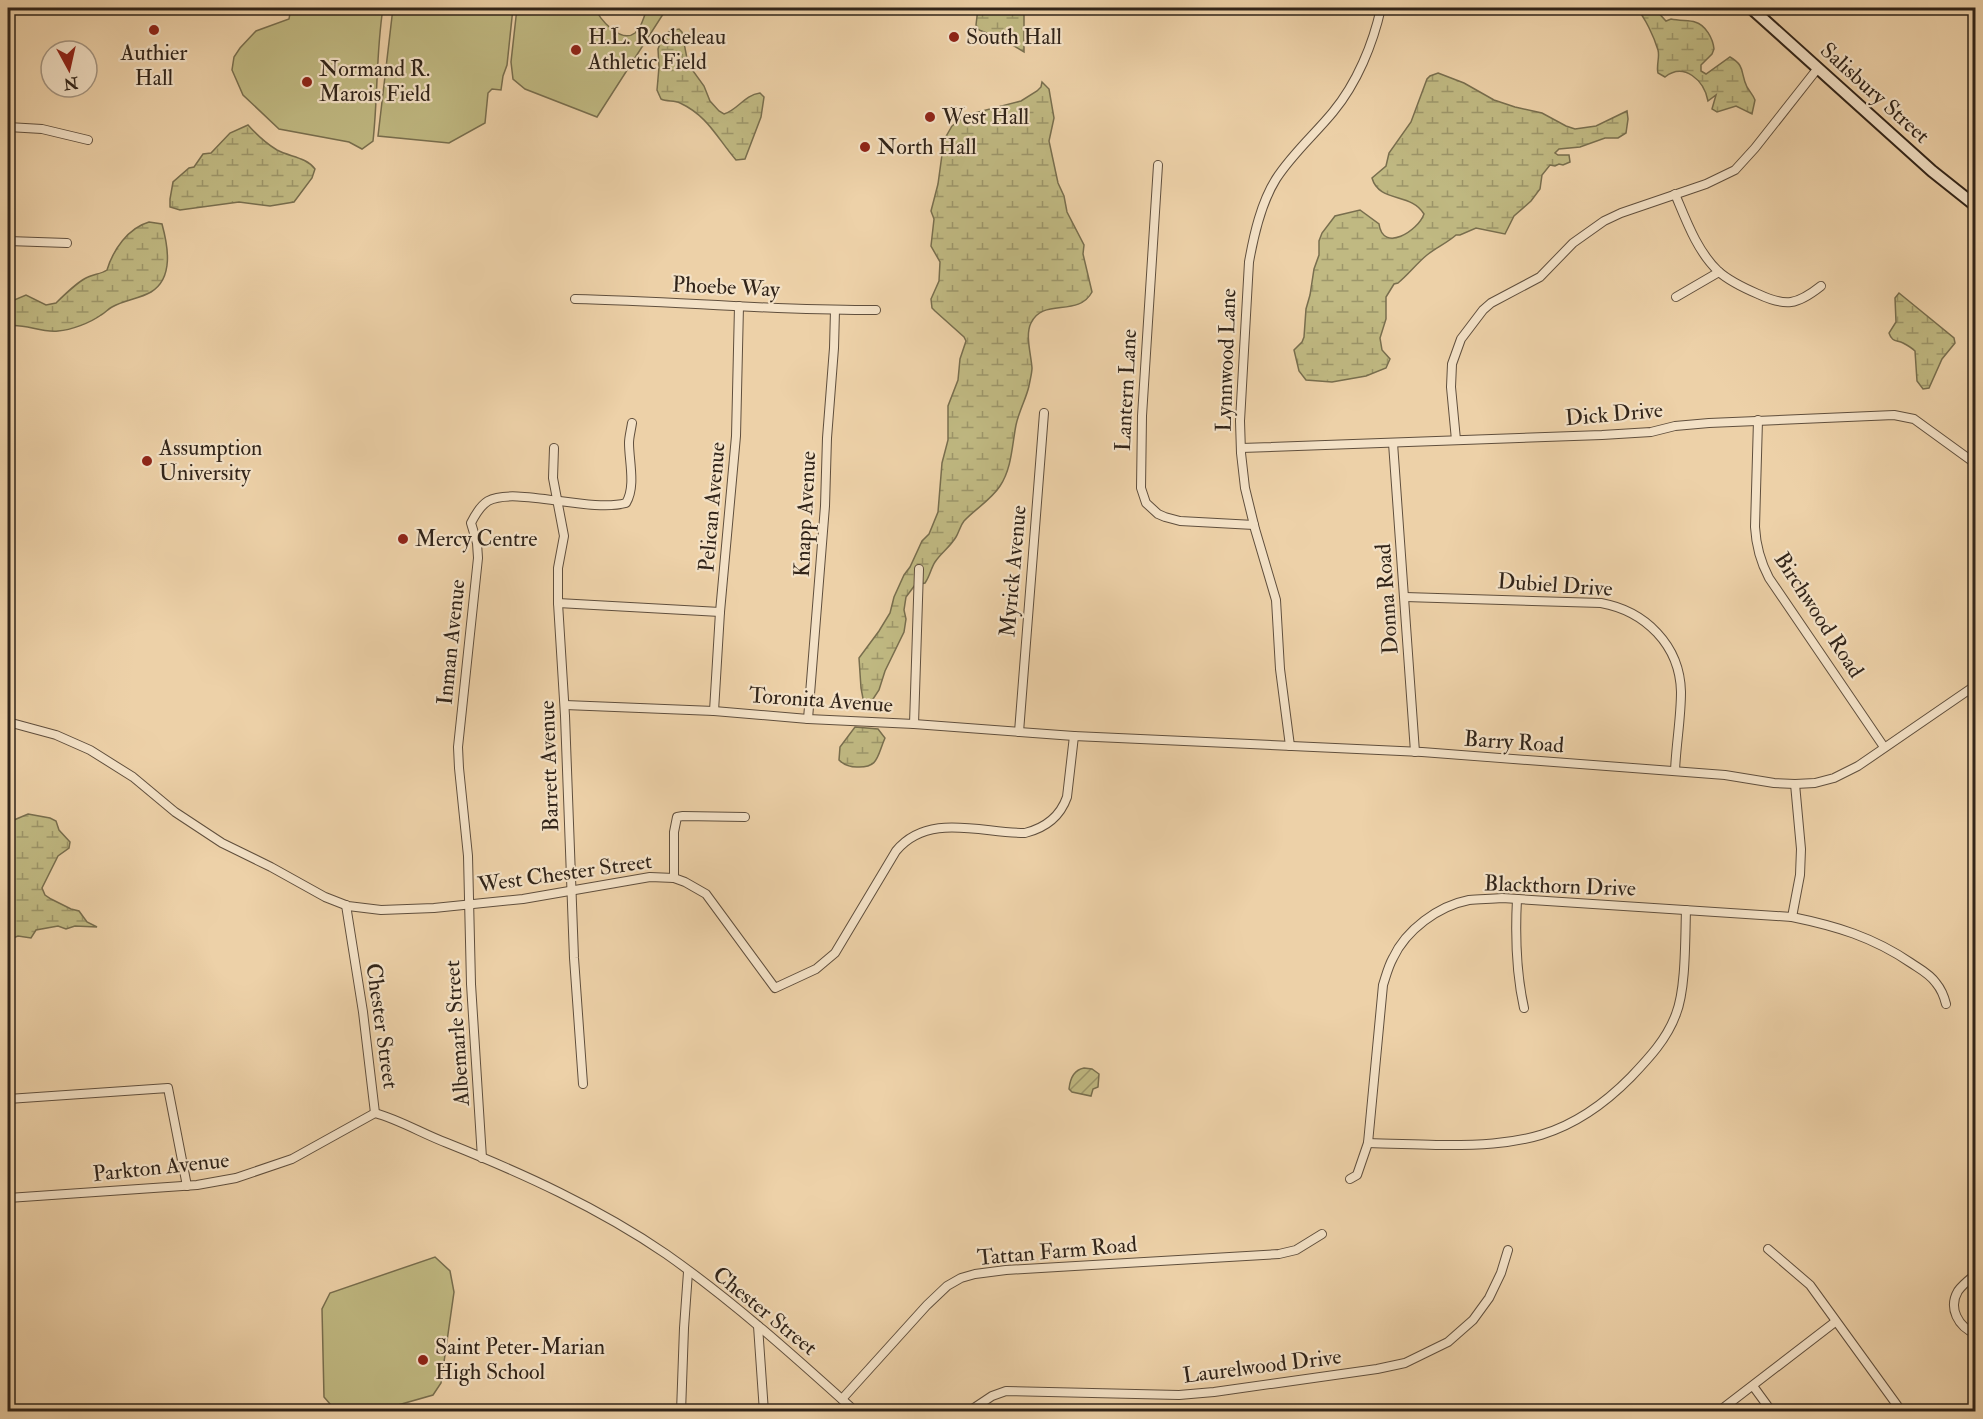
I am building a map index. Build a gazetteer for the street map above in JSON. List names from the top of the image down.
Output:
{
  "streets": {
    "main road": ["Salisbury Street"],
    "street": [
      "Phoebe Way",
      "Lynnwood Lane",
      "Lantern Lane",
      "Dick Drive",
      "Pelican Avenue",
      "Knapp Avenue",
      "Myrick Avenue",
      "Dubiel Drive",
      "Donna Road",
      "Birchwood Road",
      "Inman Avenue",
      "Toronita Avenue",
      "Barry Road",
      "Barrett Avenue",
      "West Chester Street",
      "Blackthorn Drive",
      "Chester Street",
      "Albemarle Street",
      "Parkton Avenue",
      "Tattan Farm Road",
      "Laurelwood Drive"
    ]
  },
  "crossings": [
    ["Phoebe Way", "Pelican Avenue"],
    ["Phoebe Way", "Knapp Avenue"],
    ["Lynnwood Lane", "Lantern Lane"],
    ["Lynnwood Lane", "Dick Drive"],
    ["Lynnwood Lane", "Barry Road"],
    ["Dick Drive", "Donna Road"],
    ["Dick Drive", "Birchwood Road"],
    ["Pelican Avenue", "Toronita Avenue"],
    ["Knapp Avenue", "Toronita Avenue"],
    ["Myrick Avenue", "Toronita Avenue"],
    ["Dubiel Drive", "Donna Road"],
    ["Dubiel Drive", "Barry Road"],
    ["Donna Road", "Barry Road"],
    ["Birchwood Road", "Barry Road"],
    ["Inman Avenue", "Barrett Avenue"],
    ["Inman Avenue", "West Chester Street"],
    ["Inman Avenue", "Albemarle Street"],
    ["Toronita Avenue", "Barry Road"],
    ["Toronita Avenue", "Barrett Avenue"],
    ["Toronita Avenue", "West Chester Street"],
    ["Barry Road", "West Chester Street"],
    ["Barrett Avenue", "West Chester Street"],
    ["West Chester Street", "Chester Street"],
    ["West Chester Street", "Albemarle Street"],
    ["Chester Street", "Albemarle Street"],
    ["Chester Street", "Parkton Avenue"],
    ["Chester Street", "Tattan Farm Road"]
  ],
  "places": [
    "Authier Hall",
    "South Hall",
    "H.L. Rocheleau Athletic Field",
    "Normand R. Marois Field",
    "West Hall",
    "North Hall",
    "Assumption University",
    "Mercy Centre",
    "Saint Peter-Marian High School"
  ],
  "north": "bottom"
}
